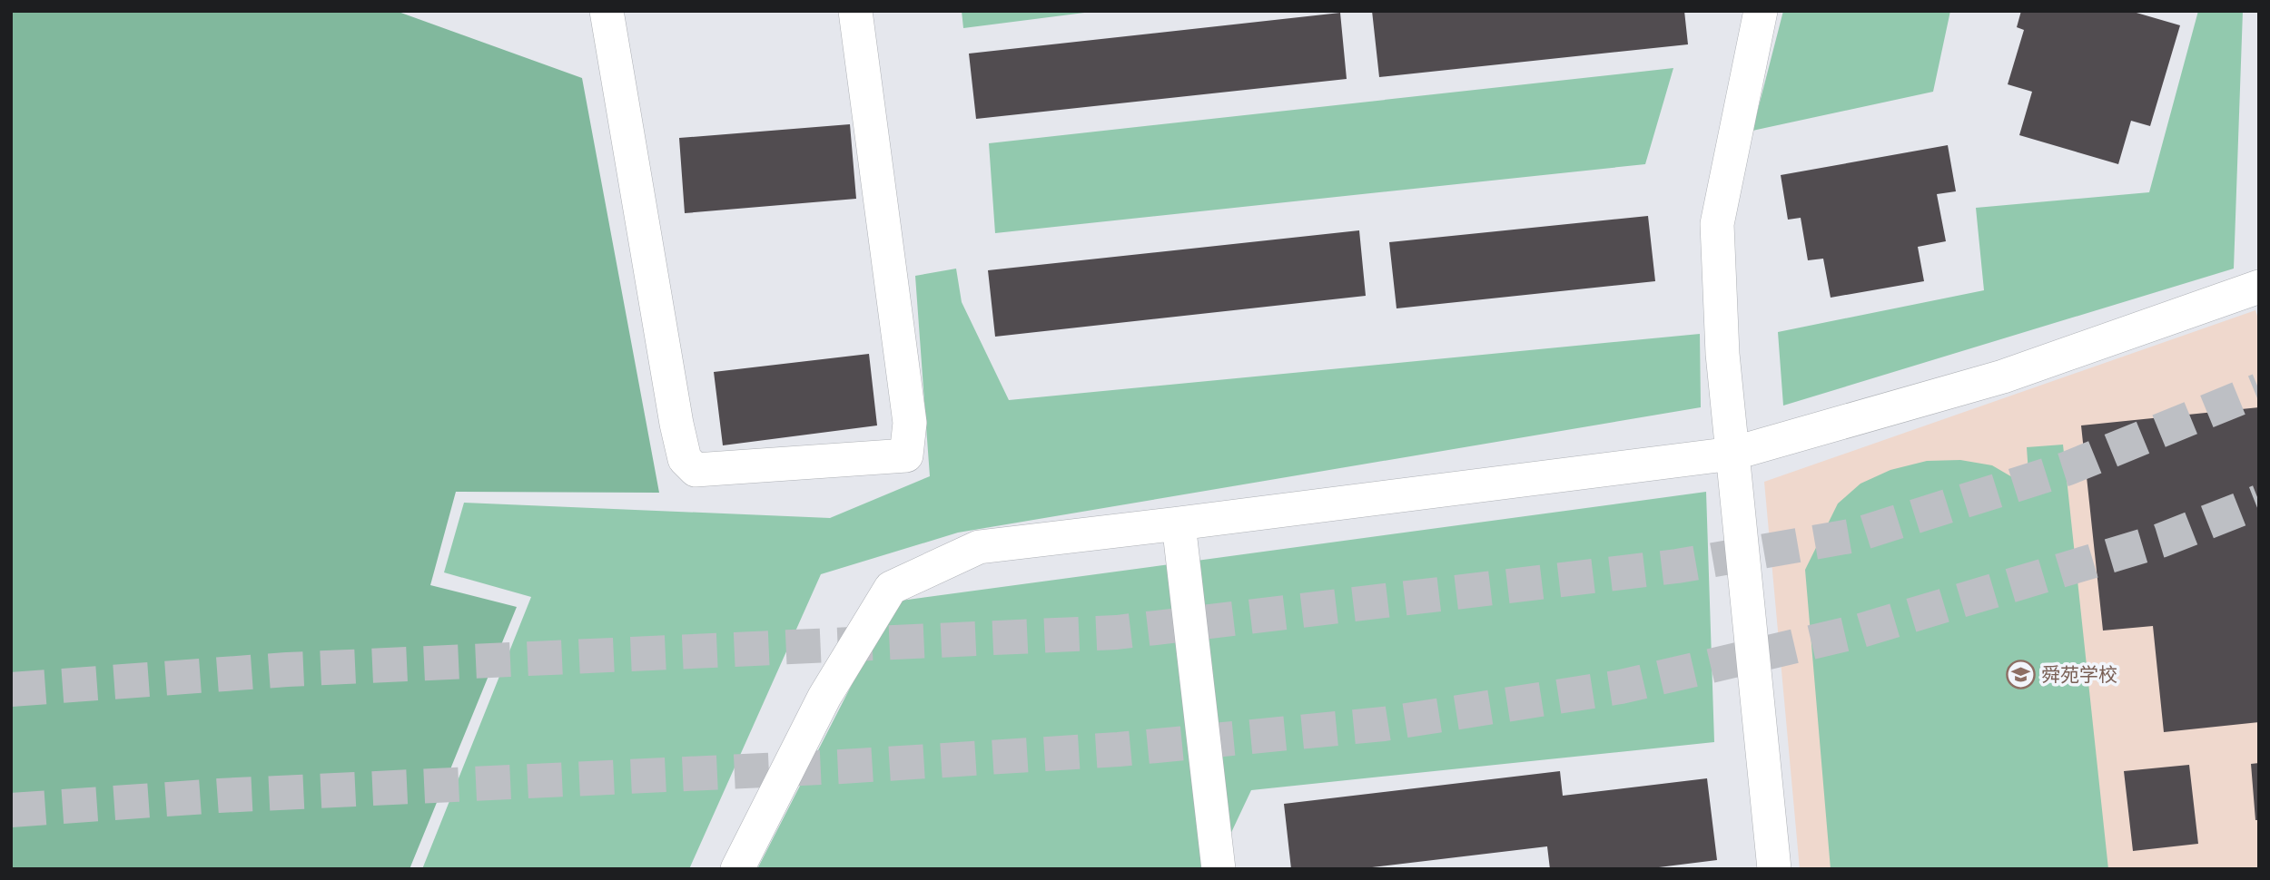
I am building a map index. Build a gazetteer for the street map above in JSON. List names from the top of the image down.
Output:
{
  "places": {
    "school or university": ["舜苑学校"]
  }
}
